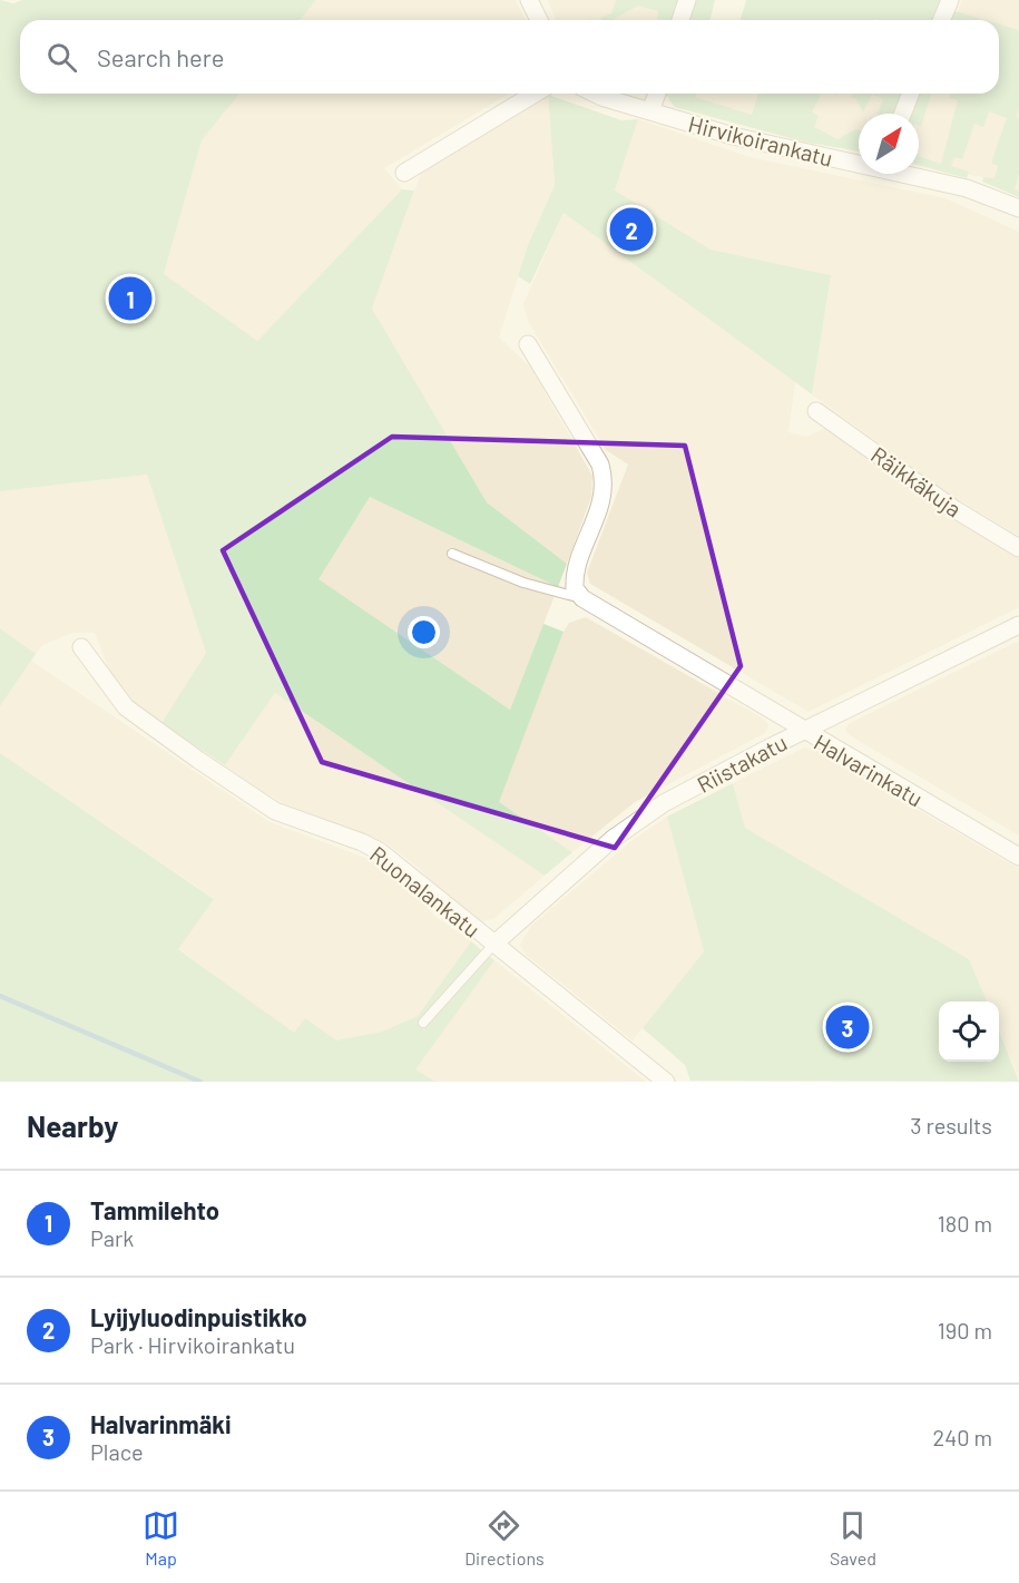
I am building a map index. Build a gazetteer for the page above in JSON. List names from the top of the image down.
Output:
{
  "streets": {
    "street": [
      "Hirvikoirankatu",
      "Räikkäkuja",
      "Riistakatu",
      "Halvarinkatu",
      "Ruonalankatu"
    ]
  },
  "crossings": [
    ["Riistakatu", "Halvarinkatu"],
    ["Riistakatu", "Ruonalankatu"]
  ],
  "north": "top right",
  "page": {
    "search": "Search here",
    "pins": ["2", "1", "3"],
    "heading": ["Nearby", "3 results"],
    "list": [
      {
        "mark": "1",
        "name": "Tammilehto",
        "note": "Park",
        "value": "180 m"
      },
      {
        "mark": "2",
        "name": "Lyijyluodinpuistikko",
        "note": "Park · Hirvikoirankatu",
        "value": "190 m"
      },
      {
        "mark": "3",
        "name": "Halvarinmäki",
        "note": "Place",
        "value": "240 m"
      }
    ],
    "nav": ["Map", "Directions", "Saved"]
  }
}
